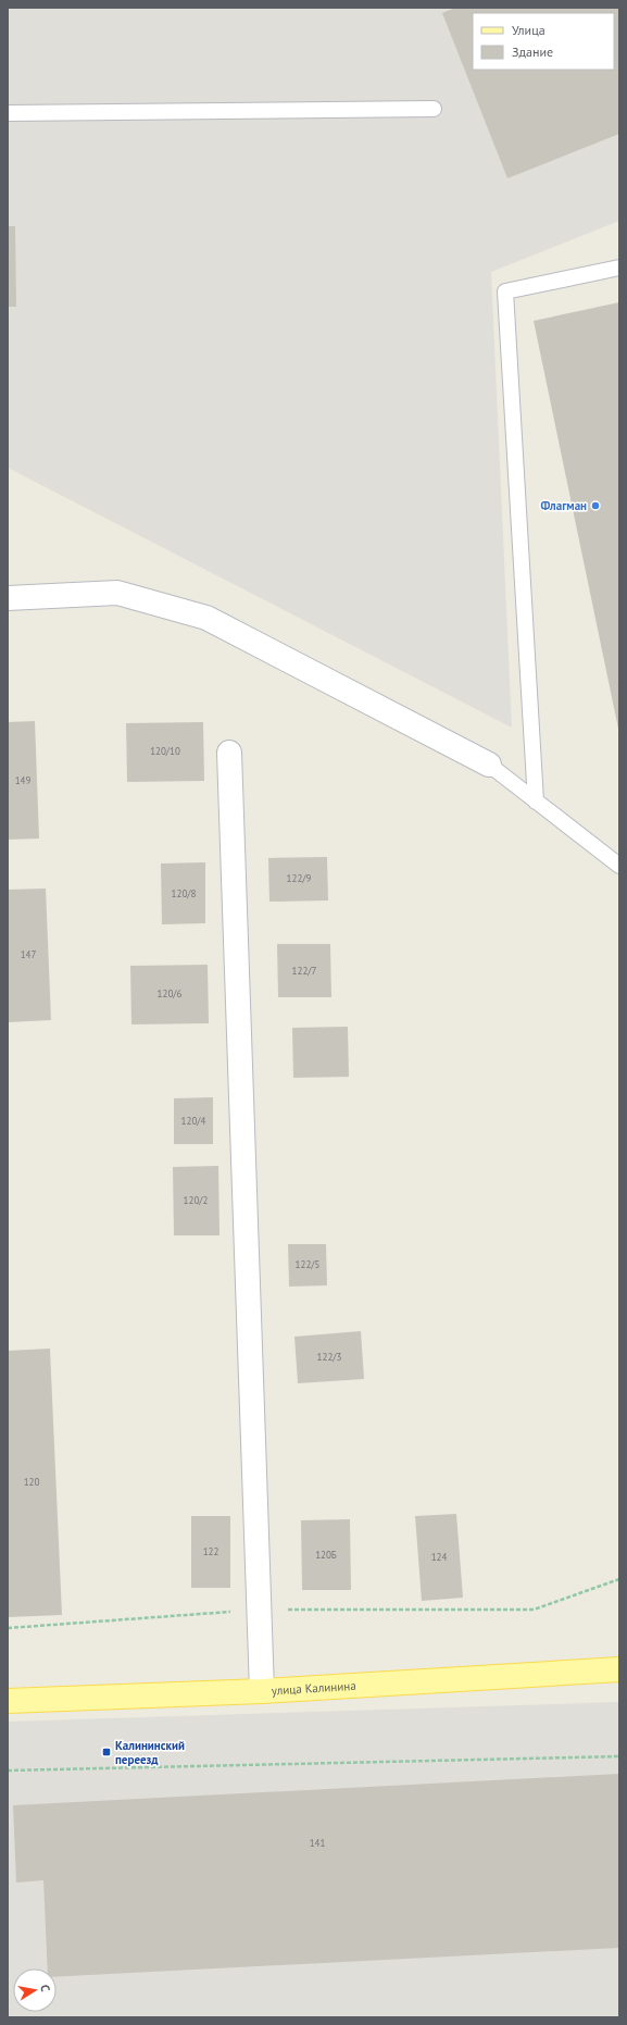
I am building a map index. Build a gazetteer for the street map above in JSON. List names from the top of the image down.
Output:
{
  "streets": {
    "main road": ["улица Калинина"]
  },
  "places": {
    "other": ["Флагман"],
    "transit": ["Калининский переезд"]
  },
  "house_numbers": [
    "120/10",
    "149",
    "122/9",
    "120/8",
    "147",
    "122/7",
    "120/6",
    "120/4",
    "120/2",
    "122/5",
    "122/3",
    "120",
    "122",
    "120Б",
    "124",
    "141"
  ],
  "legend": ["Улица", "Здание"],
  "north": "right"
}
